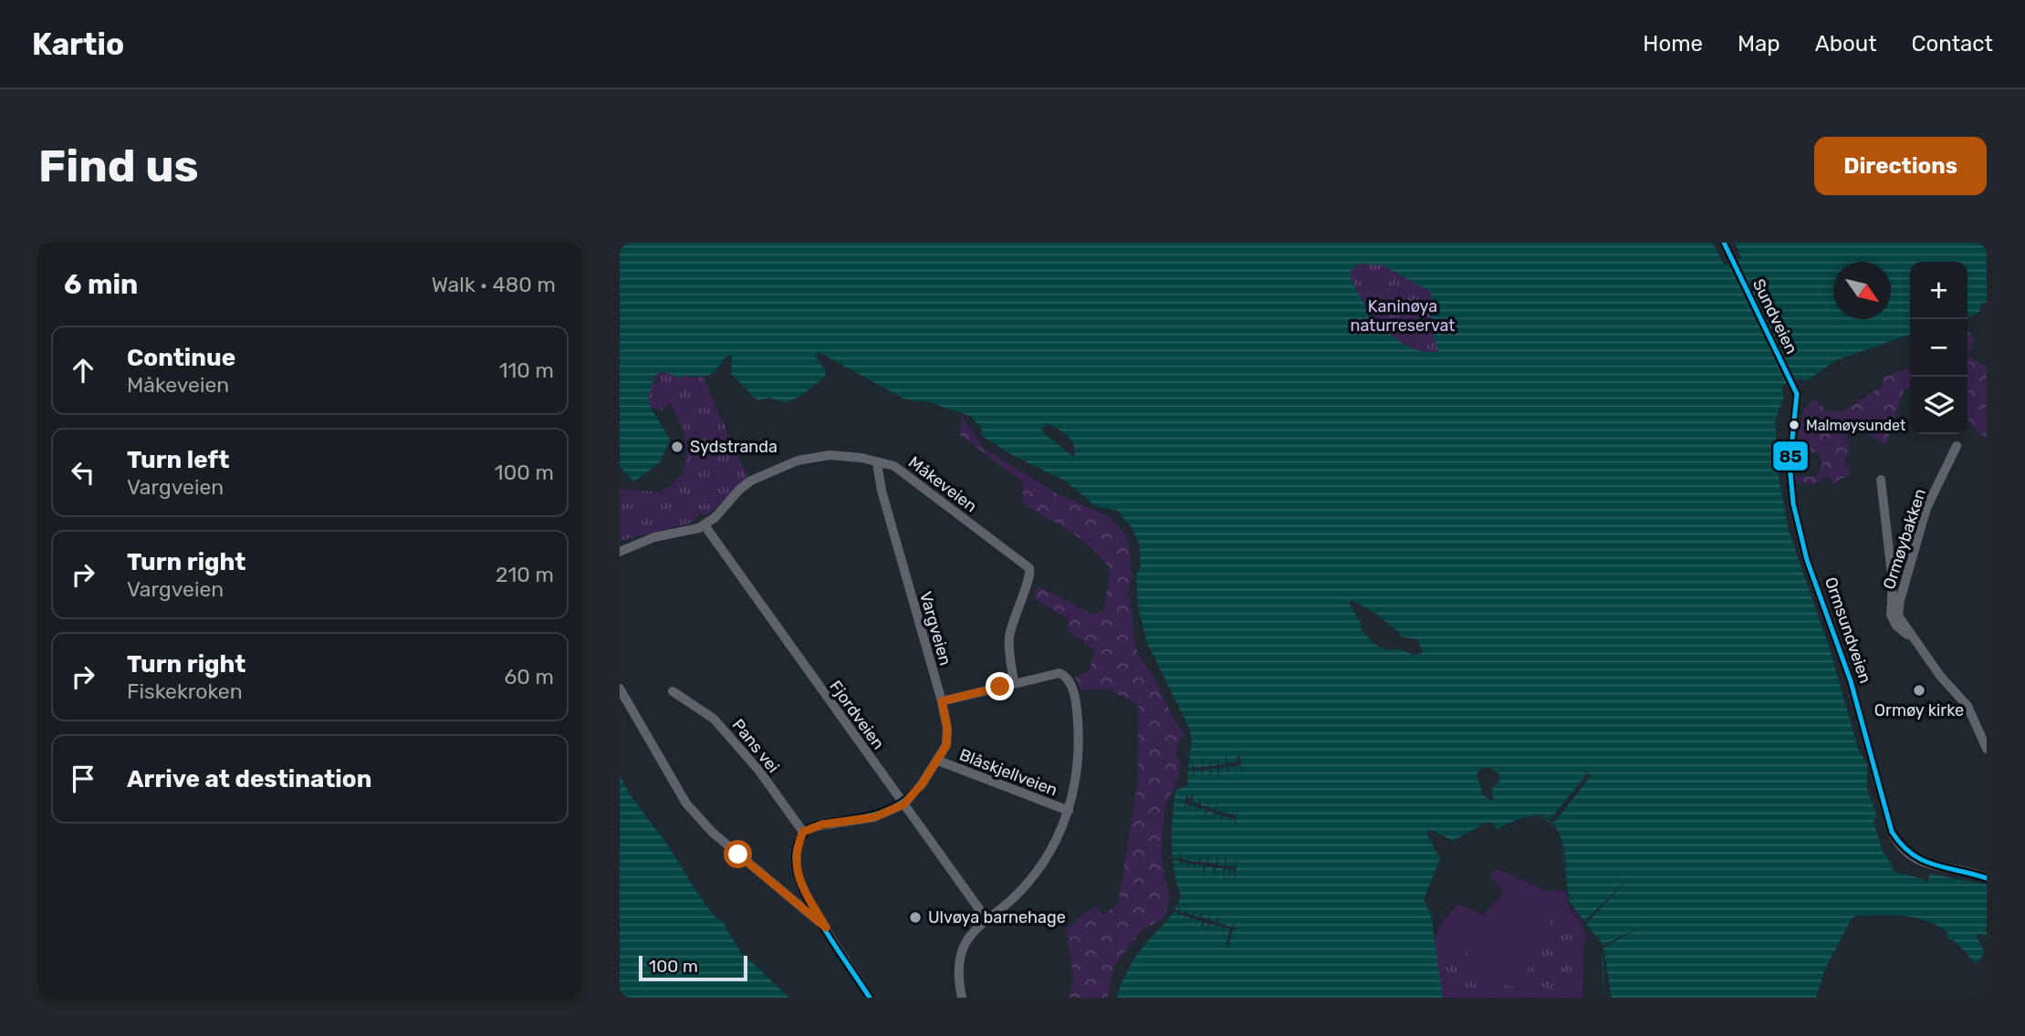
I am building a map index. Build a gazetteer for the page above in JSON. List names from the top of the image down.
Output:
{
  "streets": {
    "street": [
      "Sundveien",
      "Måkeveien",
      "Ormøybakken",
      "Vargveien",
      "Ormsundveien",
      "Fjordveien",
      "Pans vei",
      "Blåskjellveien"
    ]
  },
  "crossings": [
    ["Sundveien", "Ormsundveien"],
    ["Måkeveien", "Vargveien"],
    ["Måkeveien", "Fjordveien"],
    ["Vargveien", "Fjordveien"],
    ["Vargveien", "Pans vei"],
    ["Vargveien", "Blåskjellveien"]
  ],
  "parks": ["Kaninøya naturreservat"],
  "places": [
    "Malmøysundet",
    "Sydstranda",
    "Ormøy kirke",
    "Ulvøya barnehage"
  ],
  "lines": ["transit line 85"],
  "scale_bar": "100 m",
  "north": "bottom right",
  "page": {
    "header": "Kartio",
    "nav": [
      "Home",
      "Map",
      "About",
      "Contact"
    ],
    "buttons": "Directions",
    "title": "Find us",
    "heading": ["6 min", "Walk · 480 m"],
    "map_buttons": ["+", "−"],
    "list": [
      ["Continue", "Måkeveien", "110 m"],
      ["Turn left", "Vargveien", "100 m"],
      ["Turn right", "Vargveien", "210 m"],
      ["Turn right", "Fiskekroken", "60 m"],
      "Arrive at destination"
    ],
    "scale": "100 m"
  }
}
